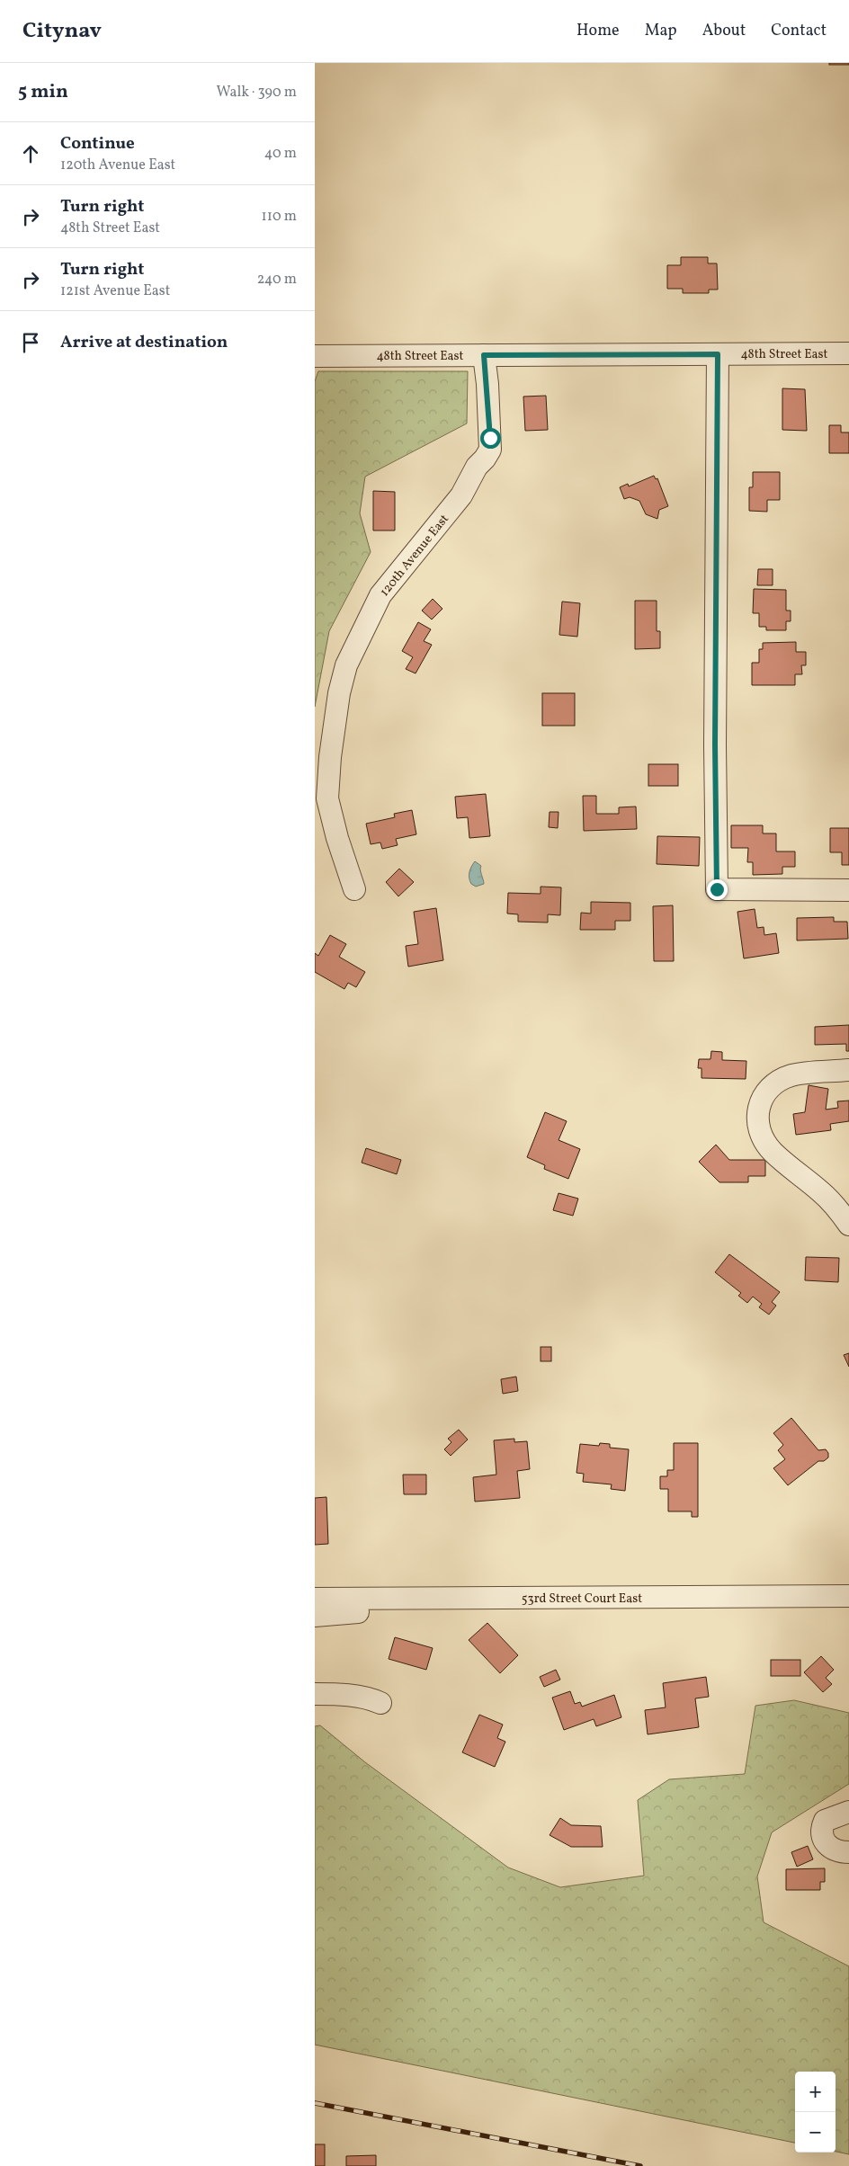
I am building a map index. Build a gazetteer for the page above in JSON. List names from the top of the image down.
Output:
{
  "streets": {
    "street": ["48th Street East", "120th Avenue East", "53rd Street Court East"]
  },
  "crossings": [
    ["48th Street East", "120th Avenue East"]
  ],
  "page": {
    "header": "Citynav",
    "nav": [
      "Home",
      "Map",
      "About",
      "Contact"
    ],
    "heading": ["5 min", "Walk · 390 m"],
    "list": [
      ["Continue", "120th Avenue East", "40 m"],
      ["Turn right", "48th Street East", "110 m"],
      ["Turn right", "121st Avenue East", "240 m"],
      "Arrive at destination"
    ],
    "map_buttons": ["+", "−"]
  }
}
